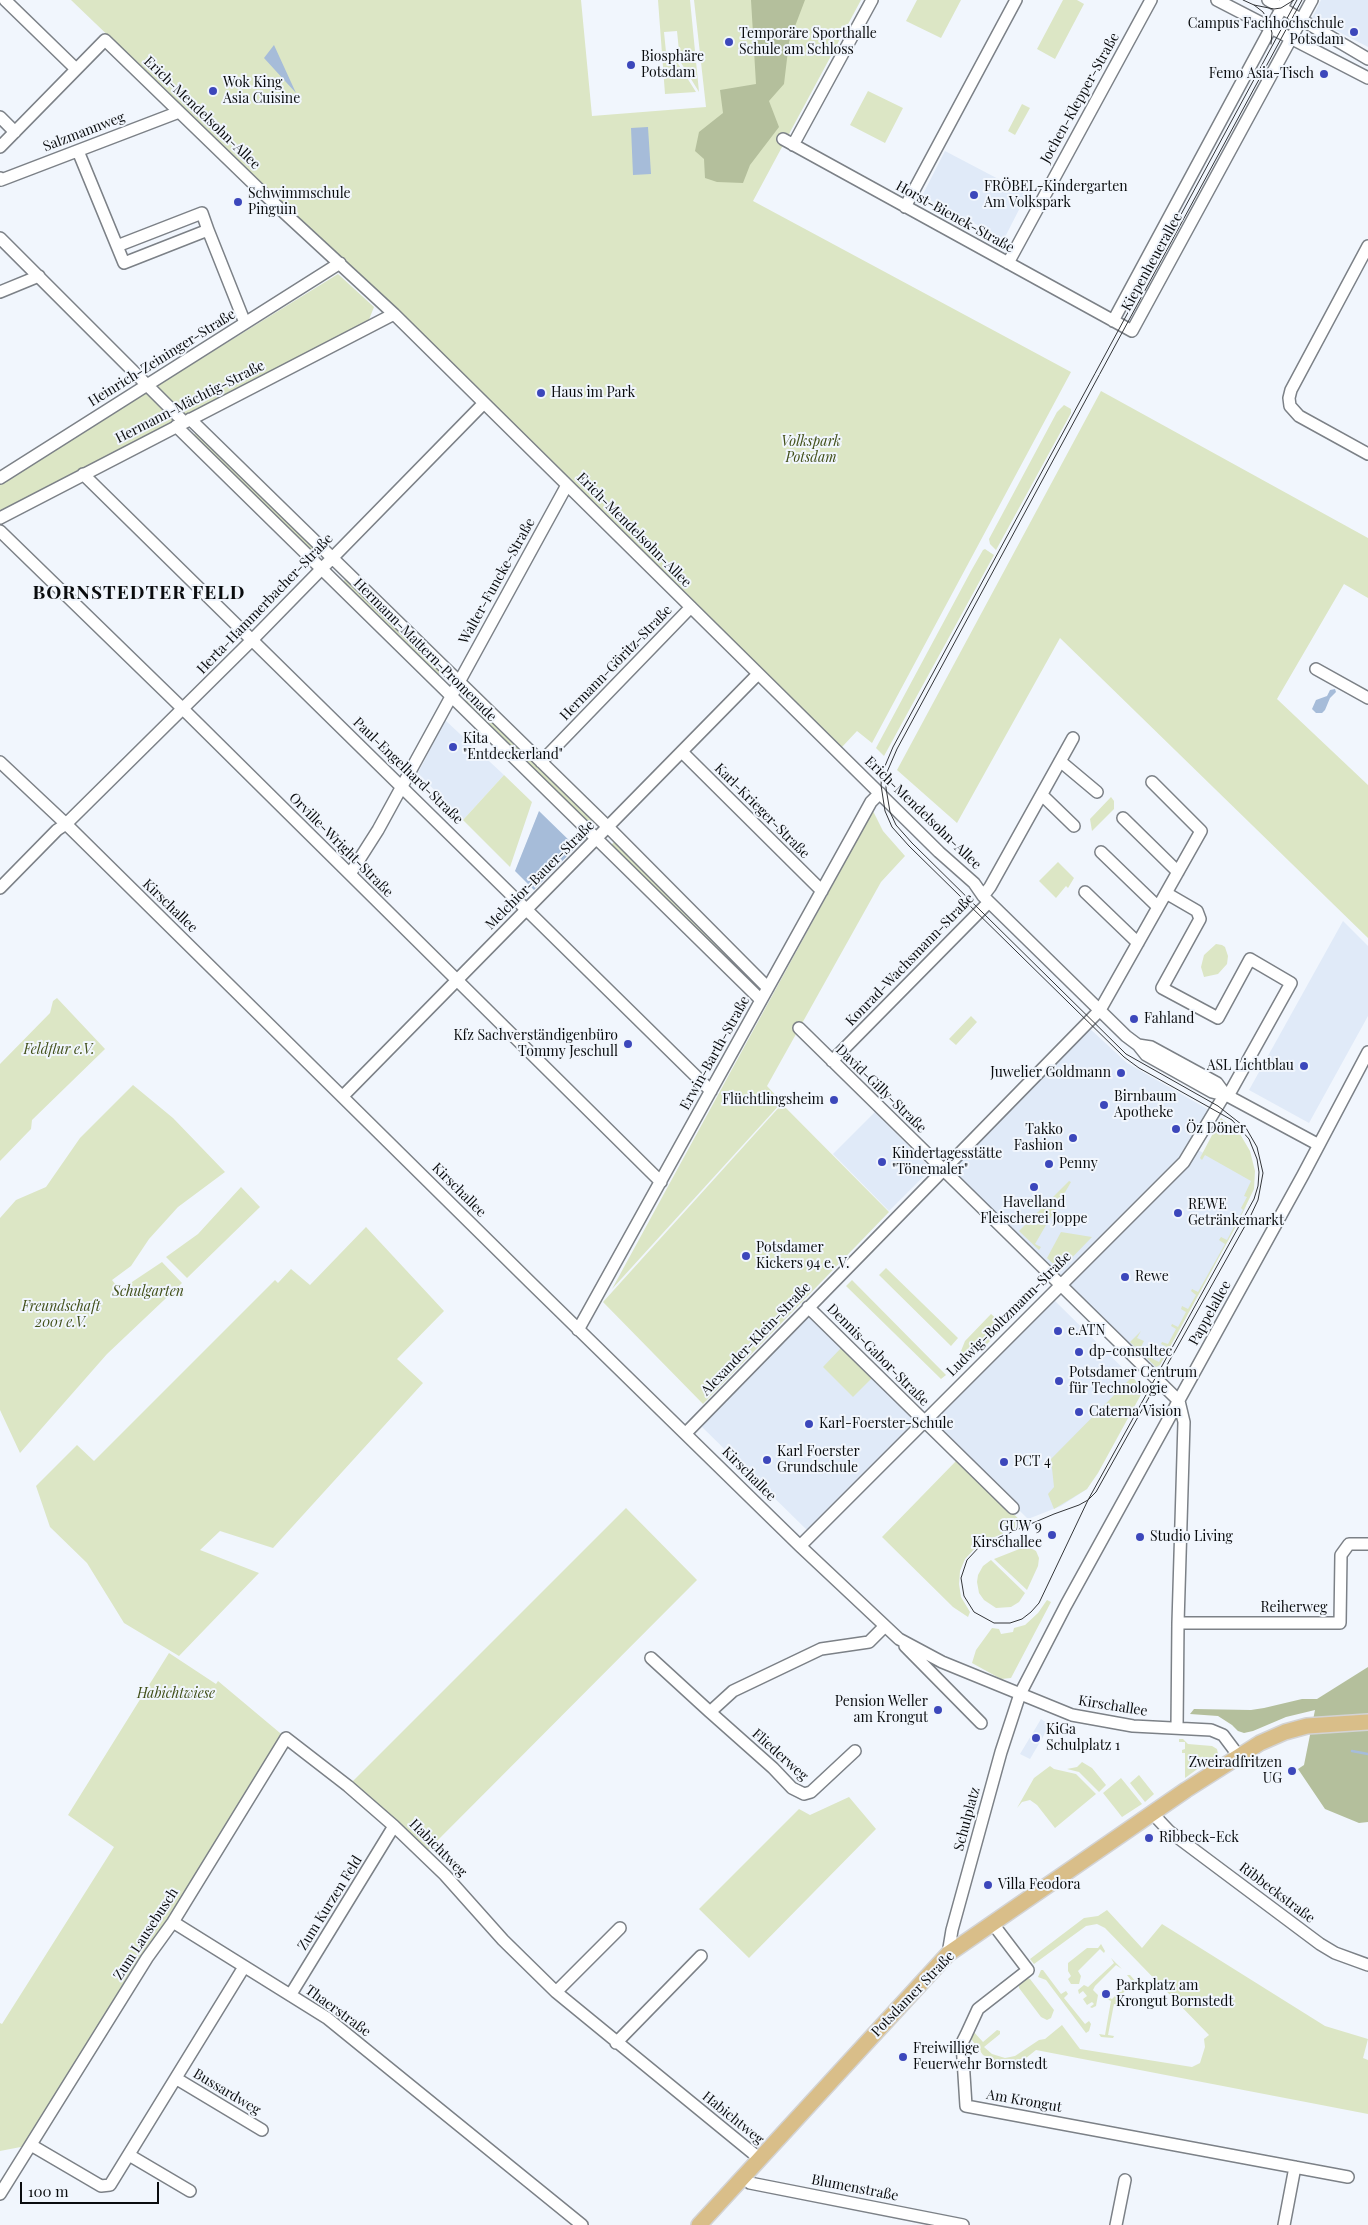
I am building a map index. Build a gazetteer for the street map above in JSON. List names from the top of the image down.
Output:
{
  "streets": {
    "main road": ["Potsdamer Straße"],
    "street": [
      "Jochen-Klepper-Straße",
      "Erich-Mendelsohn-Allee",
      "Salzmannweg",
      "Horst-Bienek-Straße",
      "Kiepenheuerallee",
      "Heinrich-Zeininger-Straße",
      "Hermann-Mächtig-Straße",
      "Walter-Funcke-Straße",
      "Herta-Hammerbacher-Straße",
      "Hermann-Mattern-Promenade",
      "Hermann-Göritz-Straße",
      "Paul-Engelhard-Straße",
      "Karl-Krieger-Straße",
      "Orville-Wright-Straße",
      "Melchior-Bauer-Straße",
      "Kirschallee",
      "Konrad-Wachsmann-Straße",
      "Erwin-Barth-Straße",
      "David-Gilly-Straße",
      "Pappelallee",
      "Ludwig-Boltzmann-Straße",
      "Alexander-Klein-Straße",
      "Dennis-Gabor-Straße",
      "Reiherweg",
      "Fliederweg",
      "Schulplatz",
      "Habichtweg",
      "Ribbeckstraße",
      "Zum Kurzen Feld",
      "Zum Lausebusch",
      "Thaerstraße",
      "Bussardweg",
      "Am Krongut",
      "Blumenstraße"
    ]
  },
  "crossings": [
    ["Jochen-Klepper-Straße", "Horst-Bienek-Straße"],
    ["Erich-Mendelsohn-Allee", "Salzmannweg"],
    ["Erich-Mendelsohn-Allee", "Heinrich-Zeininger-Straße"],
    ["Erich-Mendelsohn-Allee", "Hermann-Mächtig-Straße"],
    ["Erich-Mendelsohn-Allee", "Walter-Funcke-Straße"],
    ["Erich-Mendelsohn-Allee", "Herta-Hammerbacher-Straße"],
    ["Erich-Mendelsohn-Allee", "Hermann-Göritz-Straße"],
    ["Erich-Mendelsohn-Allee", "Melchior-Bauer-Straße"],
    ["Erich-Mendelsohn-Allee", "Konrad-Wachsmann-Straße"],
    ["Erich-Mendelsohn-Allee", "Erwin-Barth-Straße"],
    ["Erich-Mendelsohn-Allee", "Pappelallee"],
    ["Erich-Mendelsohn-Allee", "Ludwig-Boltzmann-Straße"],
    ["Erich-Mendelsohn-Allee", "Alexander-Klein-Straße"],
    ["Horst-Bienek-Straße", "Kiepenheuerallee"],
    ["Heinrich-Zeininger-Straße", "Hermann-Mattern-Promenade"],
    ["Hermann-Mächtig-Straße", "Hermann-Mattern-Promenade"],
    ["Hermann-Mächtig-Straße", "Paul-Engelhard-Straße"],
    ["Walter-Funcke-Straße", "Hermann-Mattern-Promenade"],
    ["Walter-Funcke-Straße", "Paul-Engelhard-Straße"],
    ["Walter-Funcke-Straße", "Orville-Wright-Straße"],
    ["Herta-Hammerbacher-Straße", "Hermann-Mattern-Promenade"],
    ["Herta-Hammerbacher-Straße", "Paul-Engelhard-Straße"],
    ["Herta-Hammerbacher-Straße", "Orville-Wright-Straße"],
    ["Herta-Hammerbacher-Straße", "Kirschallee"],
    ["Hermann-Mattern-Promenade", "Hermann-Göritz-Straße"],
    ["Hermann-Mattern-Promenade", "Melchior-Bauer-Straße"],
    ["Hermann-Mattern-Promenade", "Erwin-Barth-Straße"],
    ["Paul-Engelhard-Straße", "Melchior-Bauer-Straße"],
    ["Paul-Engelhard-Straße", "Erwin-Barth-Straße"],
    ["Karl-Krieger-Straße", "Melchior-Bauer-Straße"],
    ["Karl-Krieger-Straße", "Erwin-Barth-Straße"],
    ["Orville-Wright-Straße", "Melchior-Bauer-Straße"],
    ["Orville-Wright-Straße", "Erwin-Barth-Straße"],
    ["Melchior-Bauer-Straße", "Kirschallee"],
    ["Kirschallee", "Erwin-Barth-Straße"],
    ["Kirschallee", "Pappelallee"],
    ["Kirschallee", "Ludwig-Boltzmann-Straße"],
    ["Kirschallee", "Alexander-Klein-Straße"],
    ["Kirschallee", "Schulplatz"],
    ["Kirschallee", "Potsdamer Straße"],
    ["Konrad-Wachsmann-Straße", "David-Gilly-Straße"],
    ["David-Gilly-Straße", "Pappelallee"],
    ["David-Gilly-Straße", "Ludwig-Boltzmann-Straße"],
    ["David-Gilly-Straße", "Alexander-Klein-Straße"],
    ["Pappelallee", "Schulplatz"],
    ["Ludwig-Boltzmann-Straße", "Alexander-Klein-Straße"],
    ["Ludwig-Boltzmann-Straße", "Dennis-Gabor-Straße"],
    ["Alexander-Klein-Straße", "Dennis-Gabor-Straße"],
    ["Schulplatz", "Potsdamer Straße"],
    ["Habichtweg", "Zum Kurzen Feld"],
    ["Habichtweg", "Zum Lausebusch"],
    ["Habichtweg", "Potsdamer Straße"],
    ["Ribbeckstraße", "Potsdamer Straße"],
    ["Zum Kurzen Feld", "Thaerstraße"],
    ["Zum Lausebusch", "Thaerstraße"],
    ["Potsdamer Straße", "Am Krongut"],
    ["Potsdamer Straße", "Blumenstraße"]
  ],
  "districts": ["BORNSTEDTER FELD"],
  "parks": [
    "Volkspark Potsdam",
    "Feldflur e.V.",
    "Schulgarten",
    "Freundschaft 2001 e.V.",
    "Habichtwiese"
  ],
  "places": [
    "Campus Fachhochschule Potsdam",
    "Temporäre Sporthalle Schule am Schloss",
    "Biosphäre Potsdam",
    "Femo Asia-Tisch",
    "Wok King Asia Cuisine",
    "FRÖBEL-Kindergarten Am Volkspark",
    "Schwimmschule Pinguin",
    "Haus im Park",
    "Kita \"Entdeckerland\"",
    "Fahland",
    "Kfz Sachverständigenbüro Tommy Jeschull",
    "ASL Lichtblau",
    "Juwelier Goldmann",
    "Flüchtlingsheim",
    "Birnbaum Apotheke",
    "Öz Döner",
    "Takko Fashion",
    "Kindertagesstätte \"Tönemaler\"",
    "Penny",
    "Havelland Fleischerei Joppe",
    "REWE Getränkemarkt",
    "Potsdamer Kickers 94 e. V.",
    "Rewe",
    "e.ATN",
    "dp-consultec",
    "Potsdamer Centrum für Technologie",
    "Caterna Vision",
    "Karl-Foerster-Schule",
    "Karl Foerster Grundschule",
    "PCT 4",
    "GUW 9 Kirschallee",
    "Studio Living",
    "Pension Weller am Krongut",
    "KiGa Schulplatz 1",
    "Zweiradfritzen UG",
    "Ribbeck-Eck",
    "Villa Feodora",
    "Parkplatz am Krongut Bornstedt",
    "Freiwillige Feuerwehr Bornstedt"
  ],
  "scale_bar": "100 m"
}
